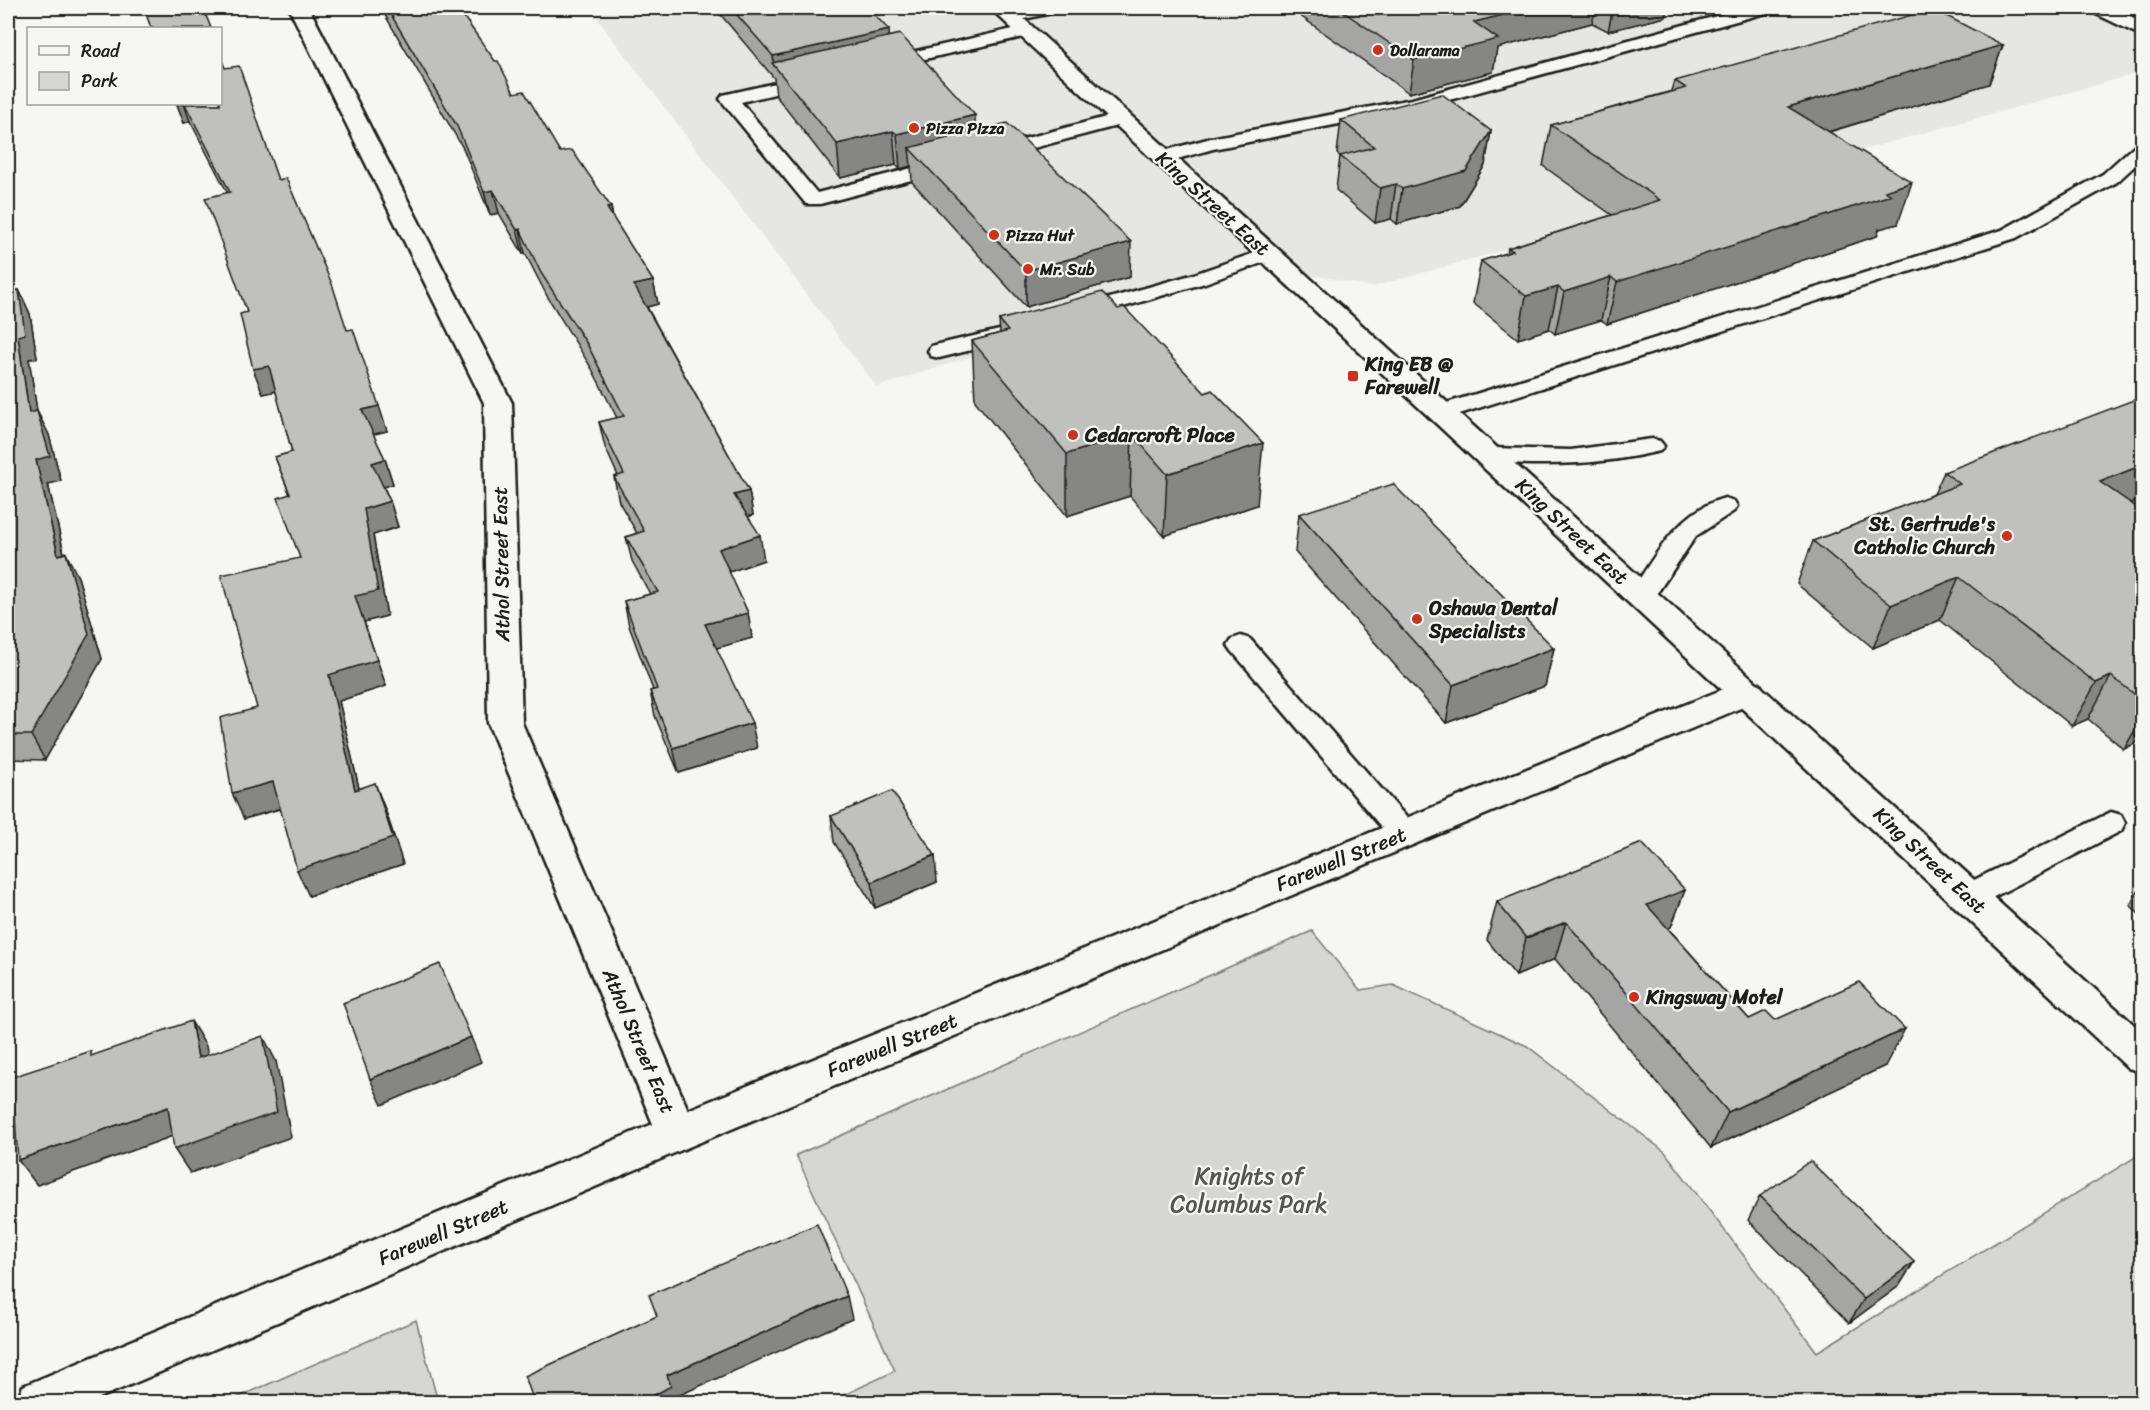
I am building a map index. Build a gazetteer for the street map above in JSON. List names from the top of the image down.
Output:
{
  "streets": {
    "street": ["King Street East", "Athol Street East", "Farewell Street"]
  },
  "crossings": [
    ["King Street East", "Farewell Street"],
    ["Athol Street East", "Farewell Street"]
  ],
  "parks": ["Knights of Columbus Park"],
  "places": {
    "other": [
      "Dollarama",
      "Pizza Pizza",
      "Pizza Hut",
      "Mr. Sub",
      "Cedarcroft Place",
      "St. Gertrude's Catholic Church",
      "Oshawa Dental Specialists",
      "Kingsway Motel"
    ],
    "transit": ["King EB @ Farewell"]
  },
  "legend": ["Road", "Park"]
}
